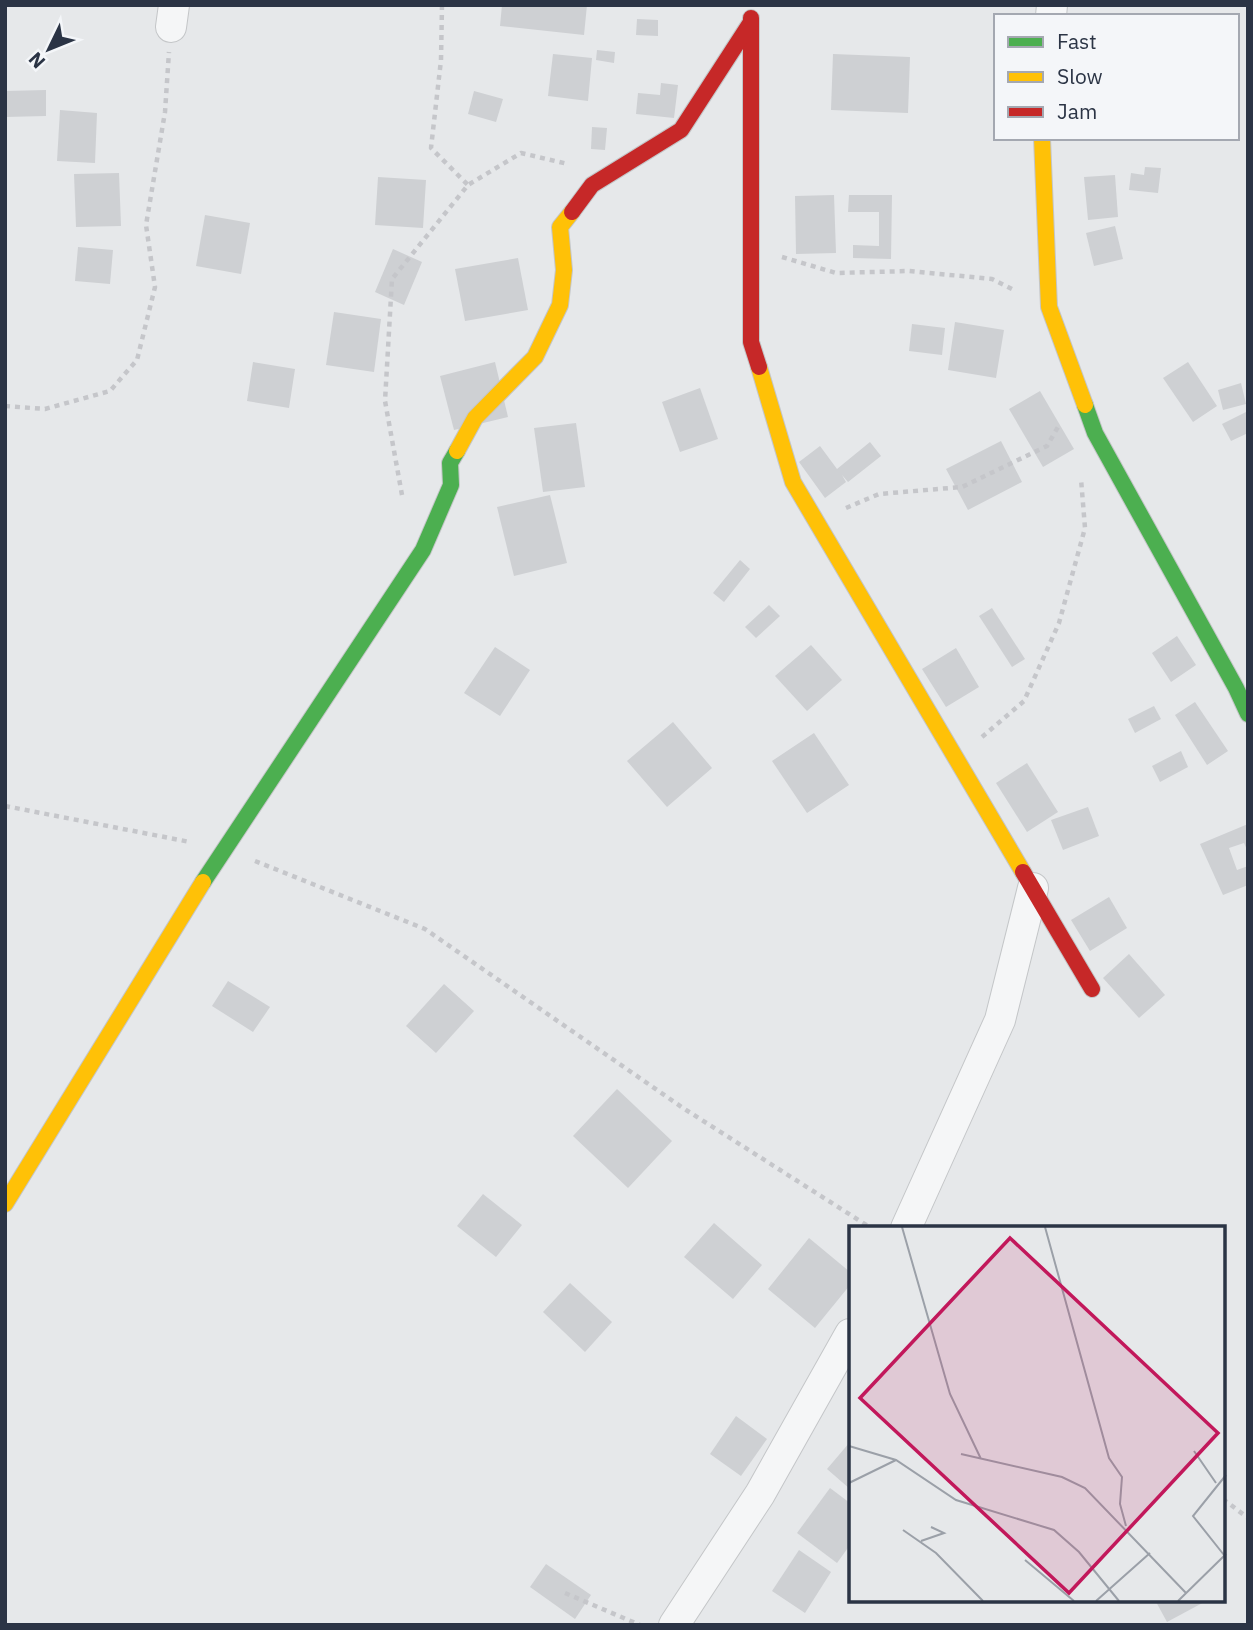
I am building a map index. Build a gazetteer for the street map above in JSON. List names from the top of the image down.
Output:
{
  "legend": ["Fast", "Slow", "Jam"],
  "north": "bottom left"
}
